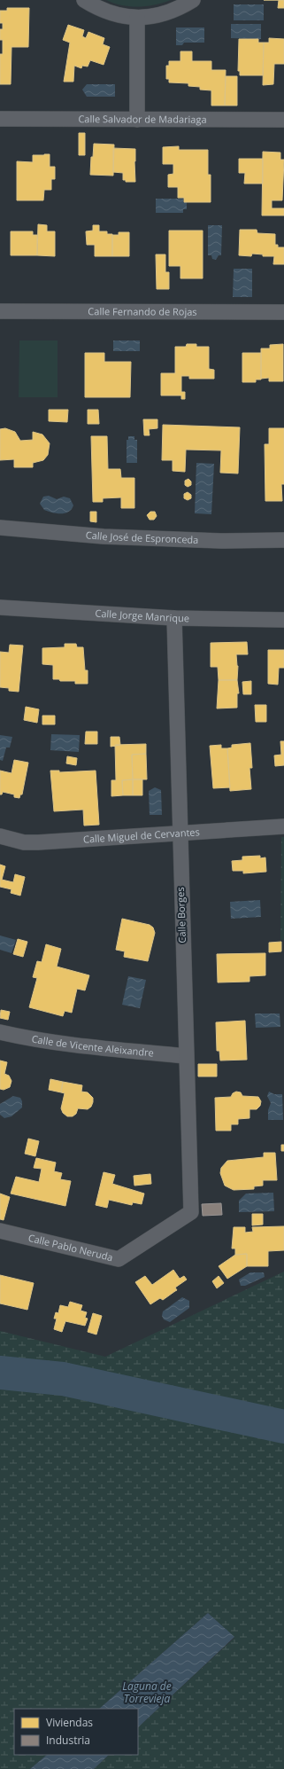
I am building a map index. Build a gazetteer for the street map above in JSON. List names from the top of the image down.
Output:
{
  "streets": {
    "street": [
      "Calle Salvador de Madariaga",
      "Calle Fernando de Rojas",
      "Calle José de Espronceda",
      "Calle Jorge Manrique",
      "Calle Miguel de Cervantes",
      "Calle Borges",
      "Calle de Vicente Aleixandre",
      "Calle Pablo Neruda"
    ]
  },
  "crossings": [
    ["Calle Jorge Manrique", "Calle Borges"],
    ["Calle Miguel de Cervantes", "Calle Borges"],
    ["Calle Borges", "Calle de Vicente Aleixandre"],
    ["Calle Borges", "Calle Pablo Neruda"]
  ],
  "water": ["Laguna de Torrevieja"],
  "legend": ["Viviendas", "Industria"]
}
